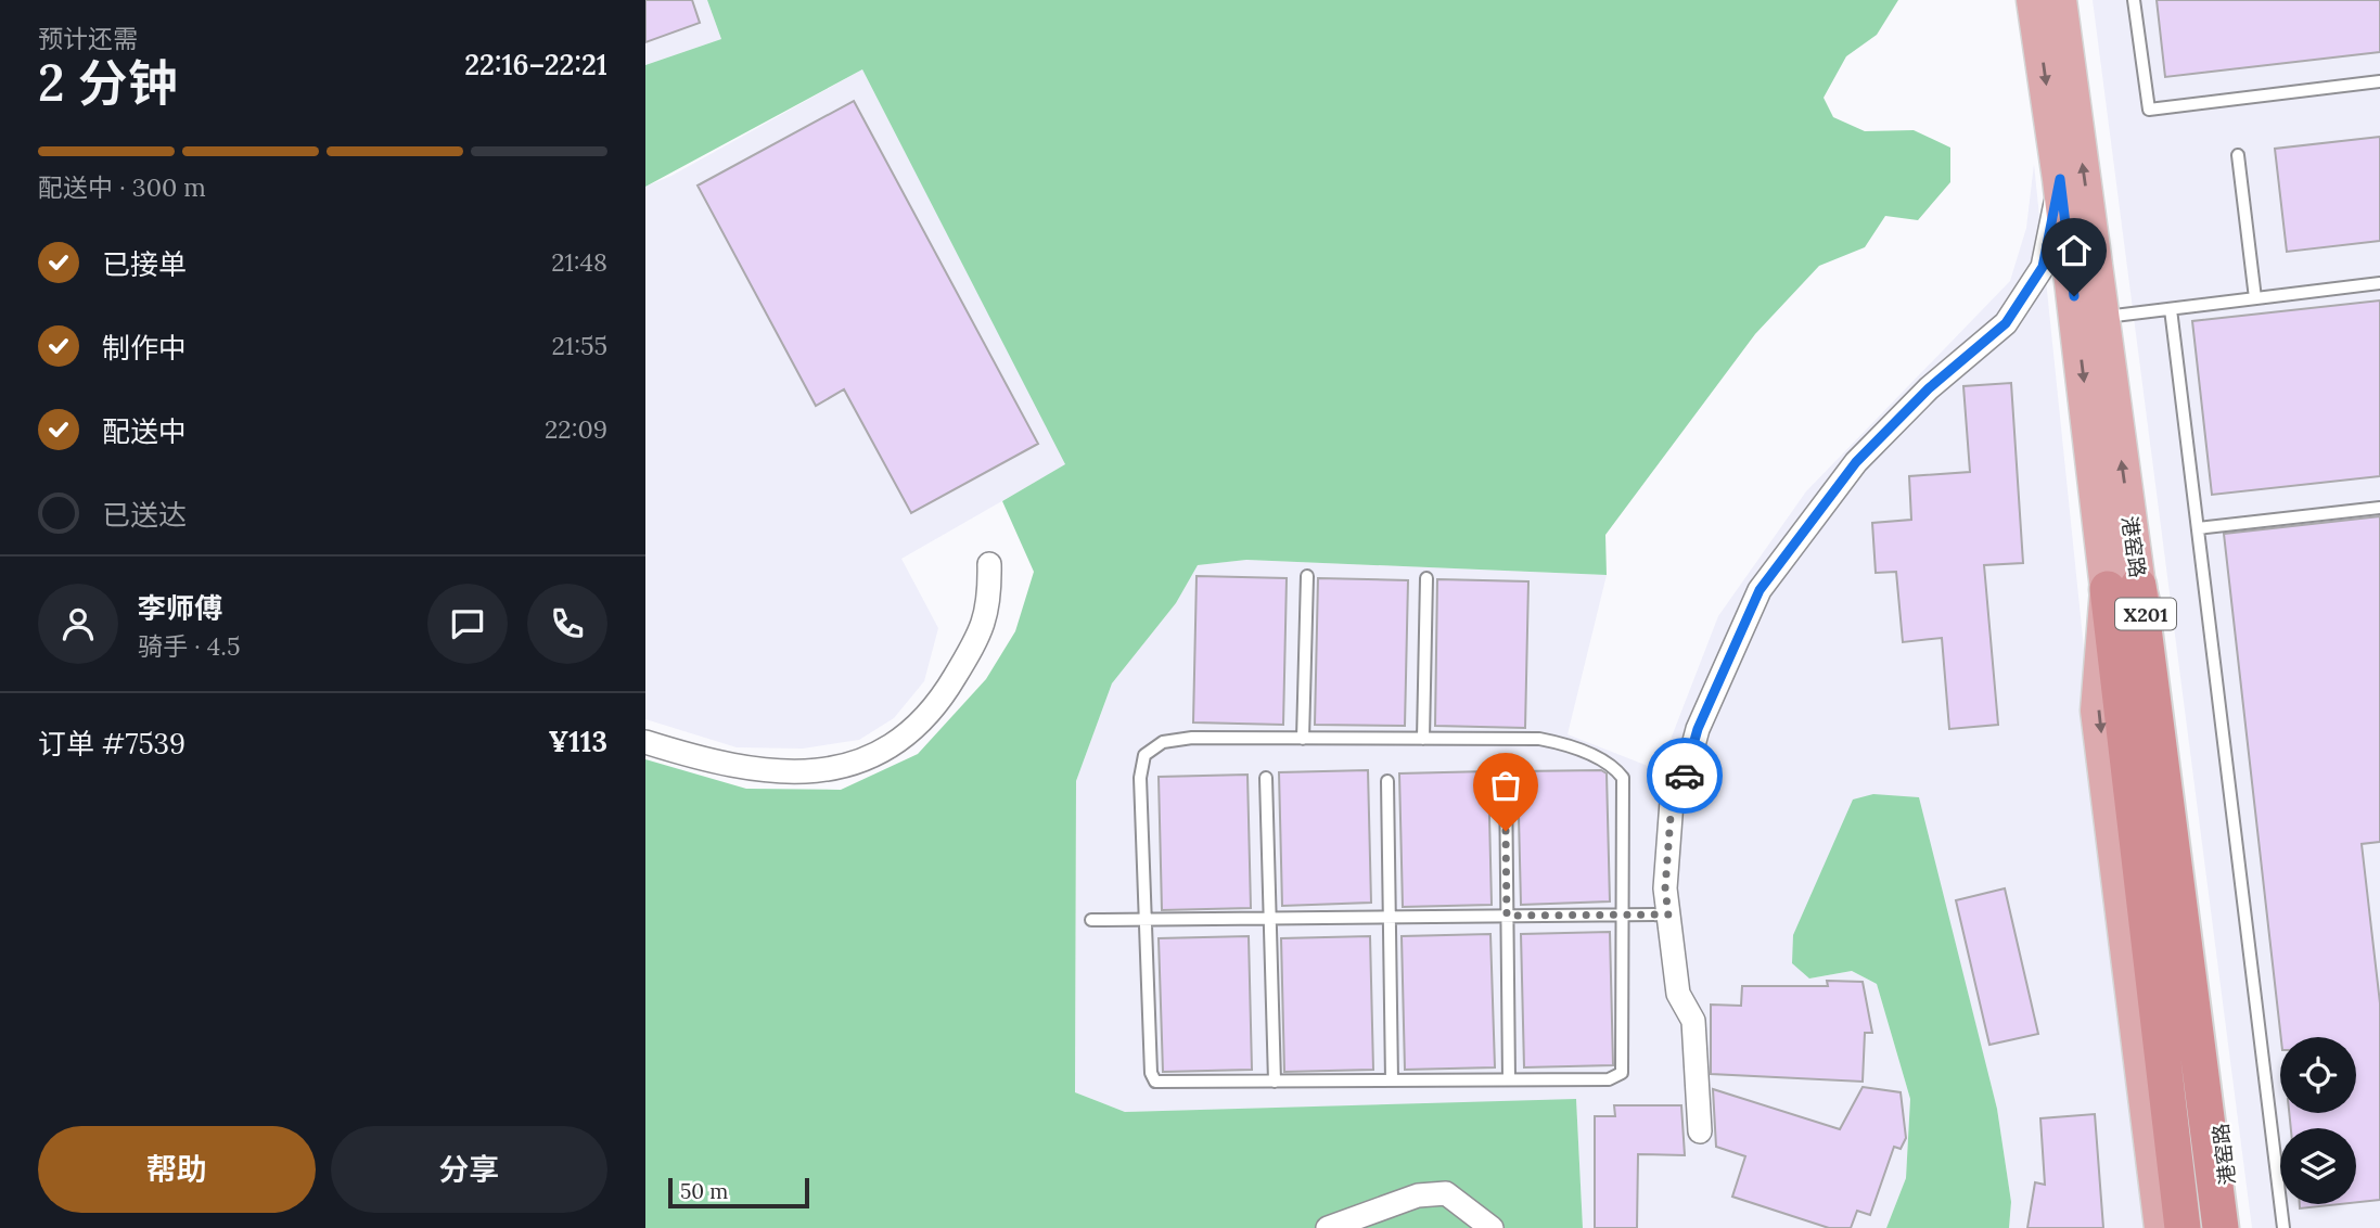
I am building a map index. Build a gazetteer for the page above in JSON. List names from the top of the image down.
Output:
{
  "streets": {
    "main road": ["港窑路", "X201"]
  },
  "scale_bar": "50 m",
  "page": {
    "heading": ["2 分钟", "预计还需", "22:16–22:21"],
    "panel": [
      "李师傅",
      "骑手 · 4.5",
      "订单 #7539",
      "¥113"
    ],
    "bar": "配送中 · 300 m",
    "list": [
      ["已接单", "21:48"],
      ["制作中", "21:55"],
      ["配送中", "22:09"],
      "已送达"
    ],
    "buttons": ["帮助", "分享"],
    "scale": "50 m"
  }
}
